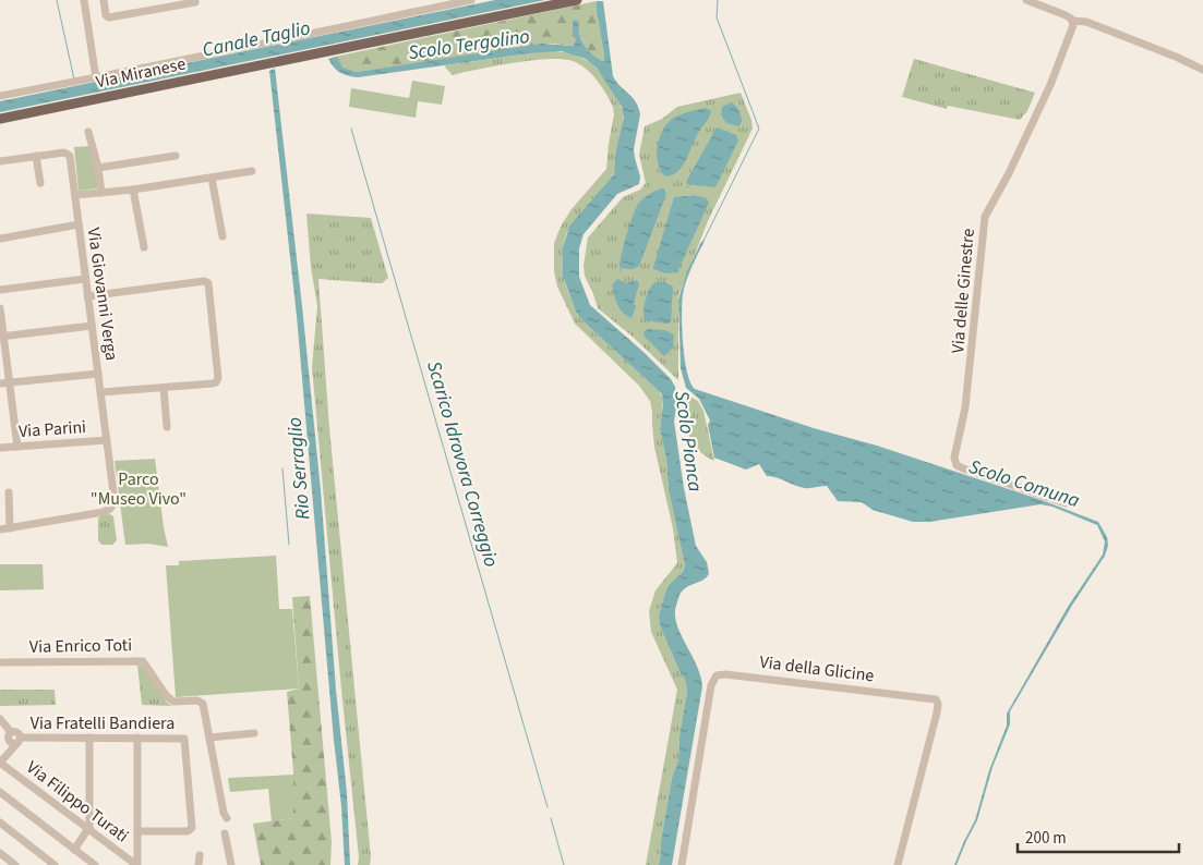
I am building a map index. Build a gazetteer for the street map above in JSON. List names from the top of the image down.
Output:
{
  "streets": {
    "main road": ["Via Miranese"],
    "street": [
      "Via delle Ginestre",
      "Via Giovanni Verga",
      "Via Parini",
      "Via Enrico Toti",
      "Via della Glicine",
      "Via Fratelli Bandiera",
      "Via Filippo Turati"
    ]
  },
  "crossings": [
    ["Via Giovanni Verga", "Via Parini"]
  ],
  "water": [
    "Canale Taglio",
    "Scolo Tergolino",
    "Scolo Pionca",
    "Scarico Idrovora Correggio",
    "Rio Serraglio",
    "Scolo Comuna"
  ],
  "parks": ["Parco \"Museo Vivo\""],
  "scale_bar": "200 m"
}
